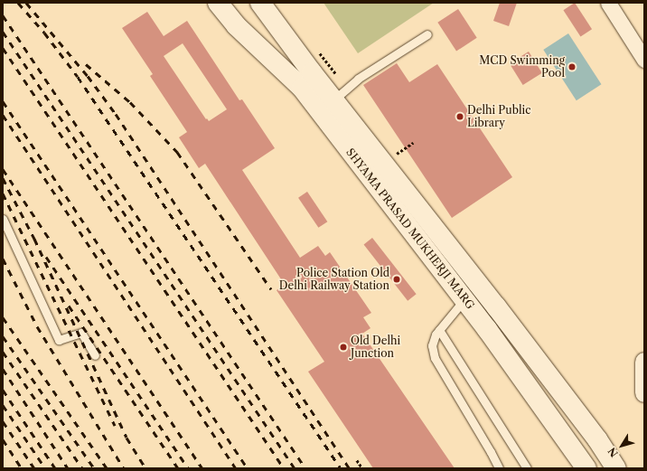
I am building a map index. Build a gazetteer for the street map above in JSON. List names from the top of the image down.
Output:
{
  "streets": {
    "main road": ["SHYAMA PRASAD MUKHERJI MARG"]
  },
  "places": [
    "MCD Swimming Pool",
    "Delhi Public Library",
    "Police Station Old Delhi Railway Station",
    "Old Delhi Junction"
  ],
  "north": "bottom left"
}
